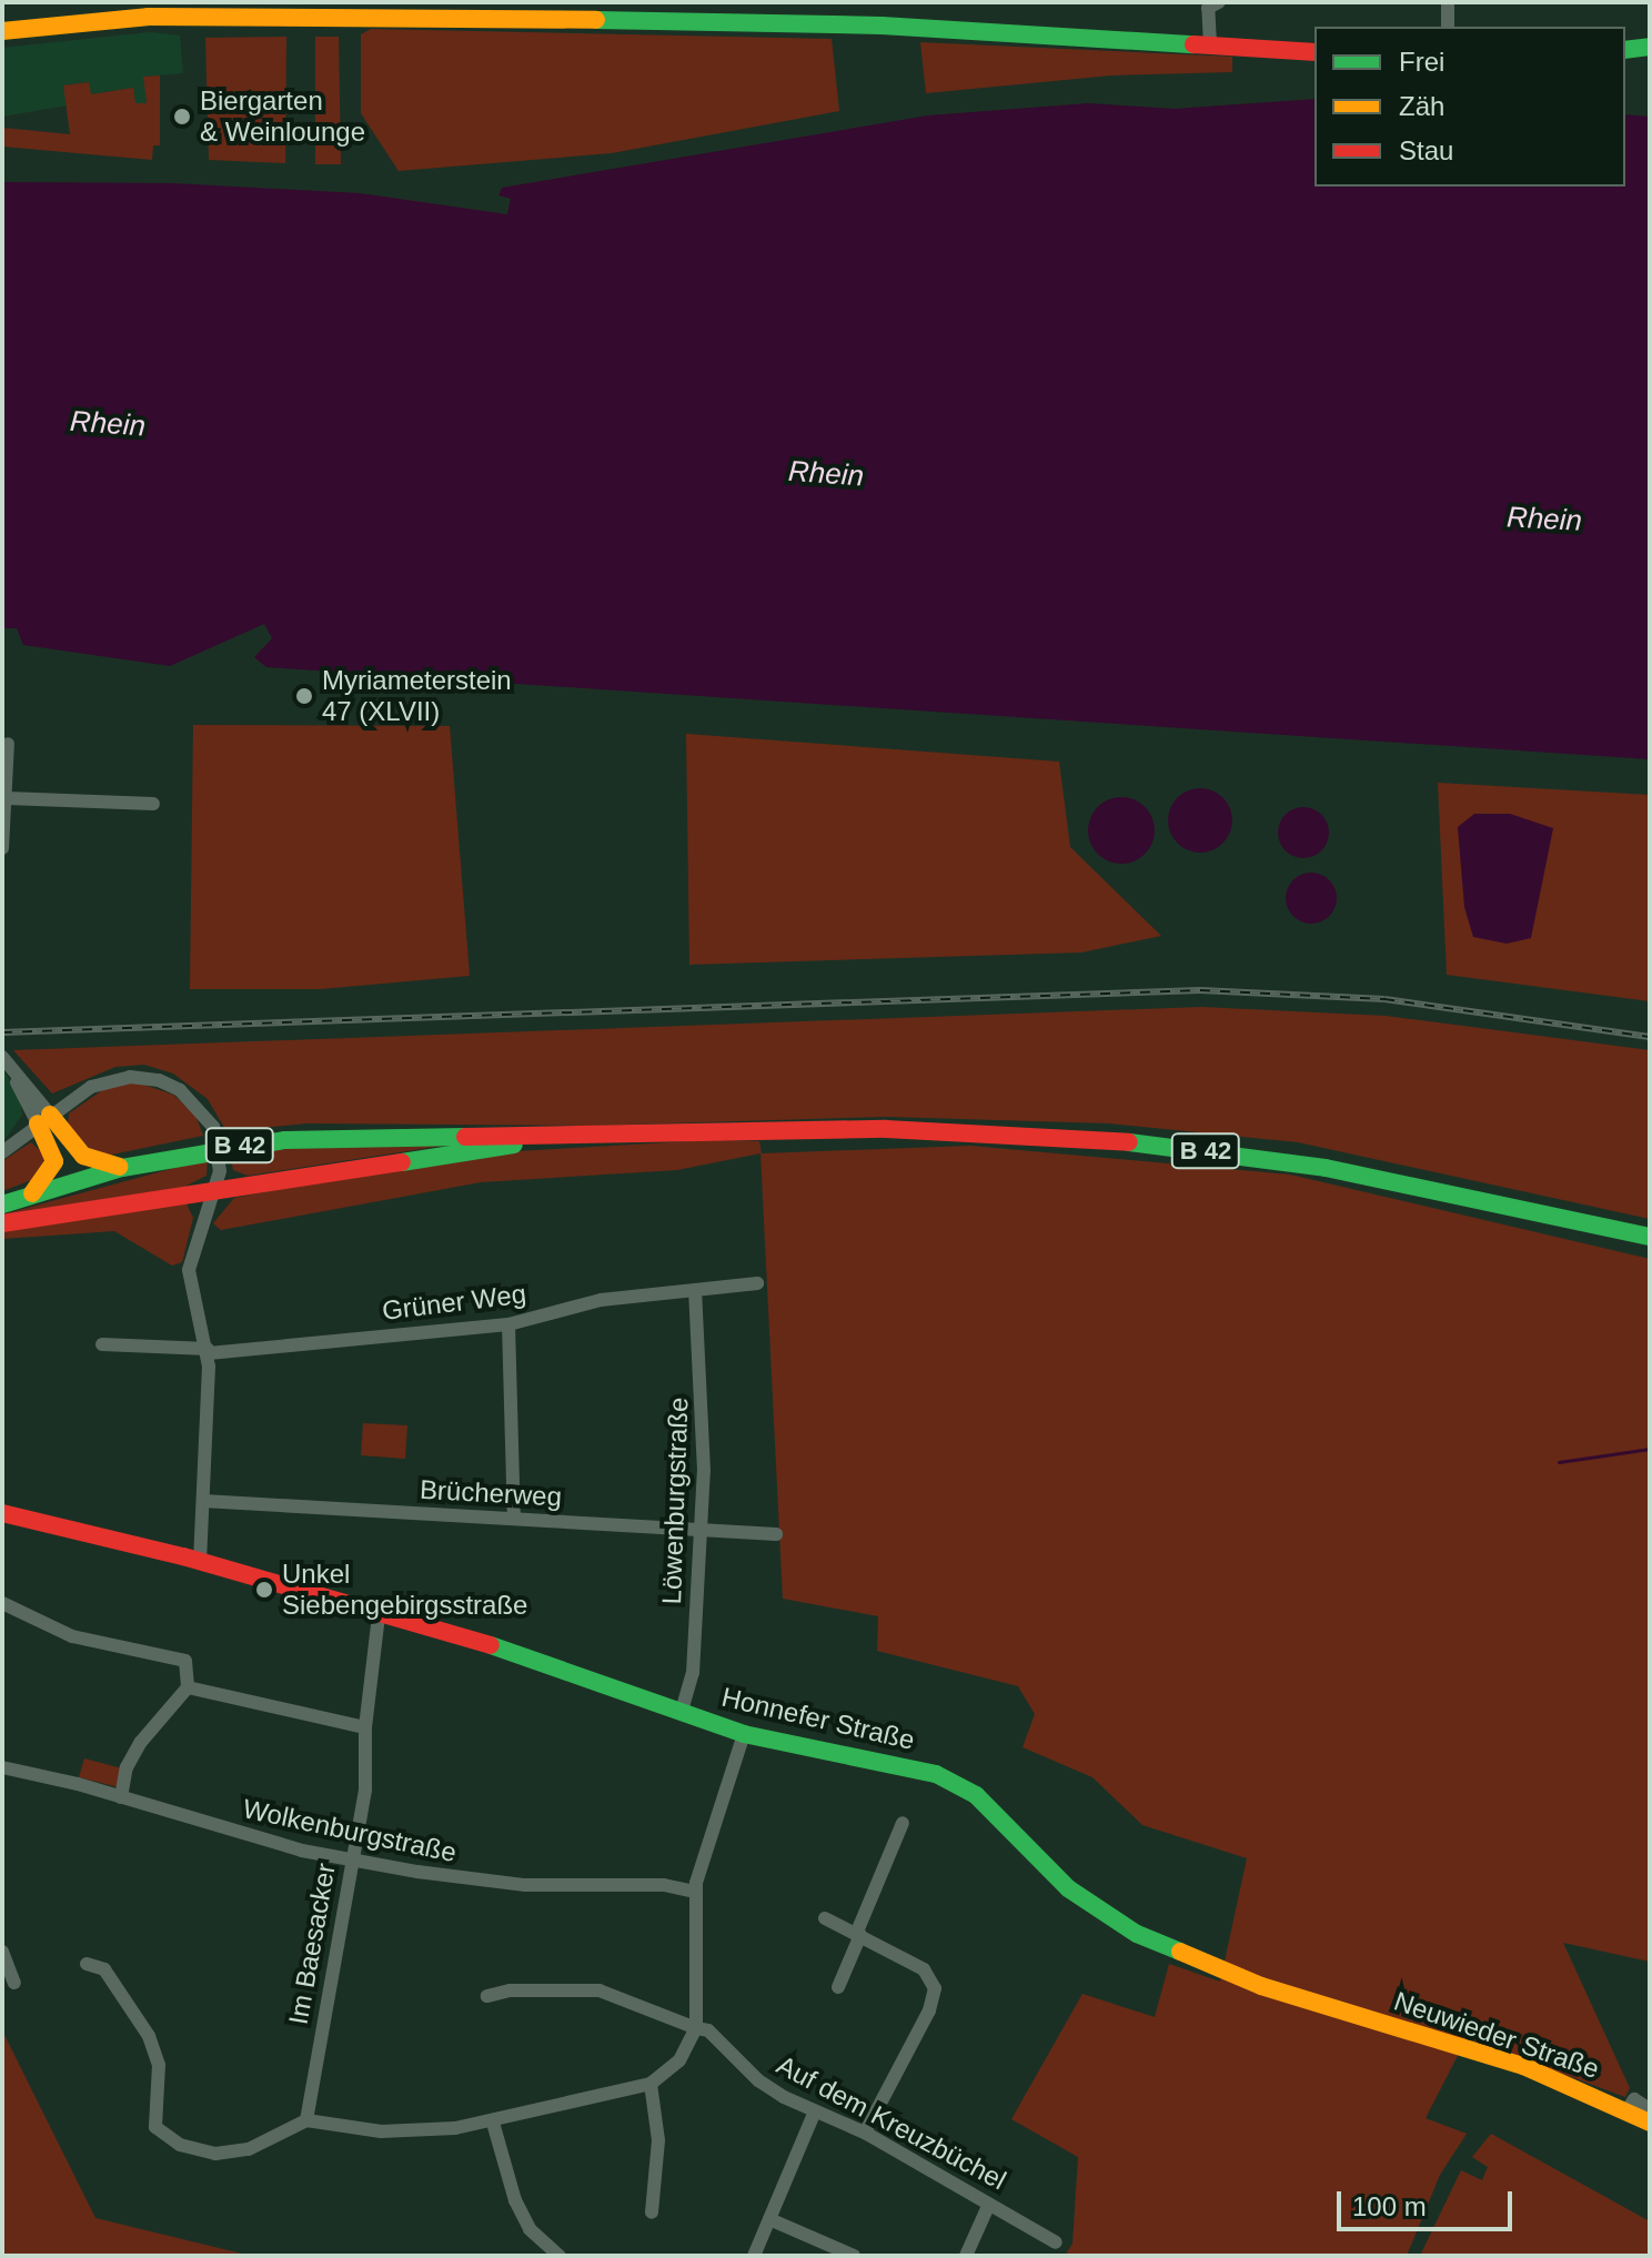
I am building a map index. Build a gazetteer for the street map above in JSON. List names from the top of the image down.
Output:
{
  "streets": {
    "main road": ["B 42", "Honnefer Straße", "Neuwieder Straße"],
    "street": [
      "Grüner Weg",
      "Brücherweg",
      "Löwenburgstraße",
      "Wolkenburgstraße",
      "Im Baesacker",
      "Auf dem Kreuzbüchel"
    ]
  },
  "crossings": [
    ["Grüner Weg", "Löwenburgstraße"],
    ["Brücherweg", "Löwenburgstraße"],
    ["Löwenburgstraße", "Honnefer Straße"],
    ["Honnefer Straße", "Im Baesacker"],
    ["Honnefer Straße", "Neuwieder Straße"],
    ["Wolkenburgstraße", "Im Baesacker"]
  ],
  "water": ["Rhein"],
  "places": ["Biergarten & Weinlounge", "Myriameterstein 47 (XLVII)", "Unkel Siebengebirgsstraße"],
  "legend": ["Frei", "Zäh", "Stau"],
  "scale_bar": "100 m"
}
